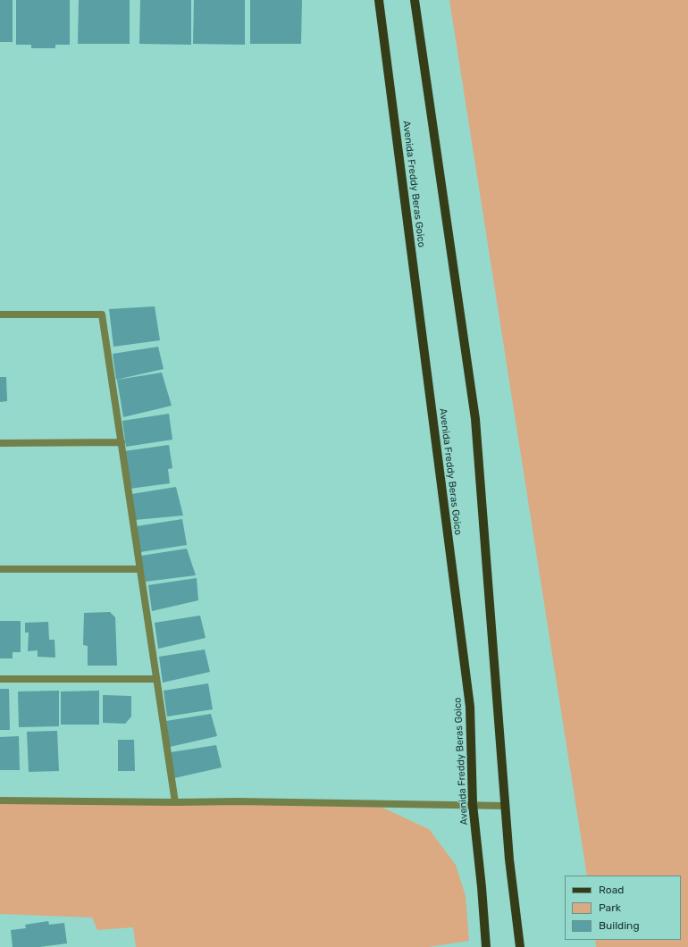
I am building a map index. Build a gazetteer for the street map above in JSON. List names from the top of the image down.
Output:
{
  "streets": {
    "main road": ["Avenida Freddy Beras Goico"]
  },
  "legend": ["Road", "Park", "Building"]
}
